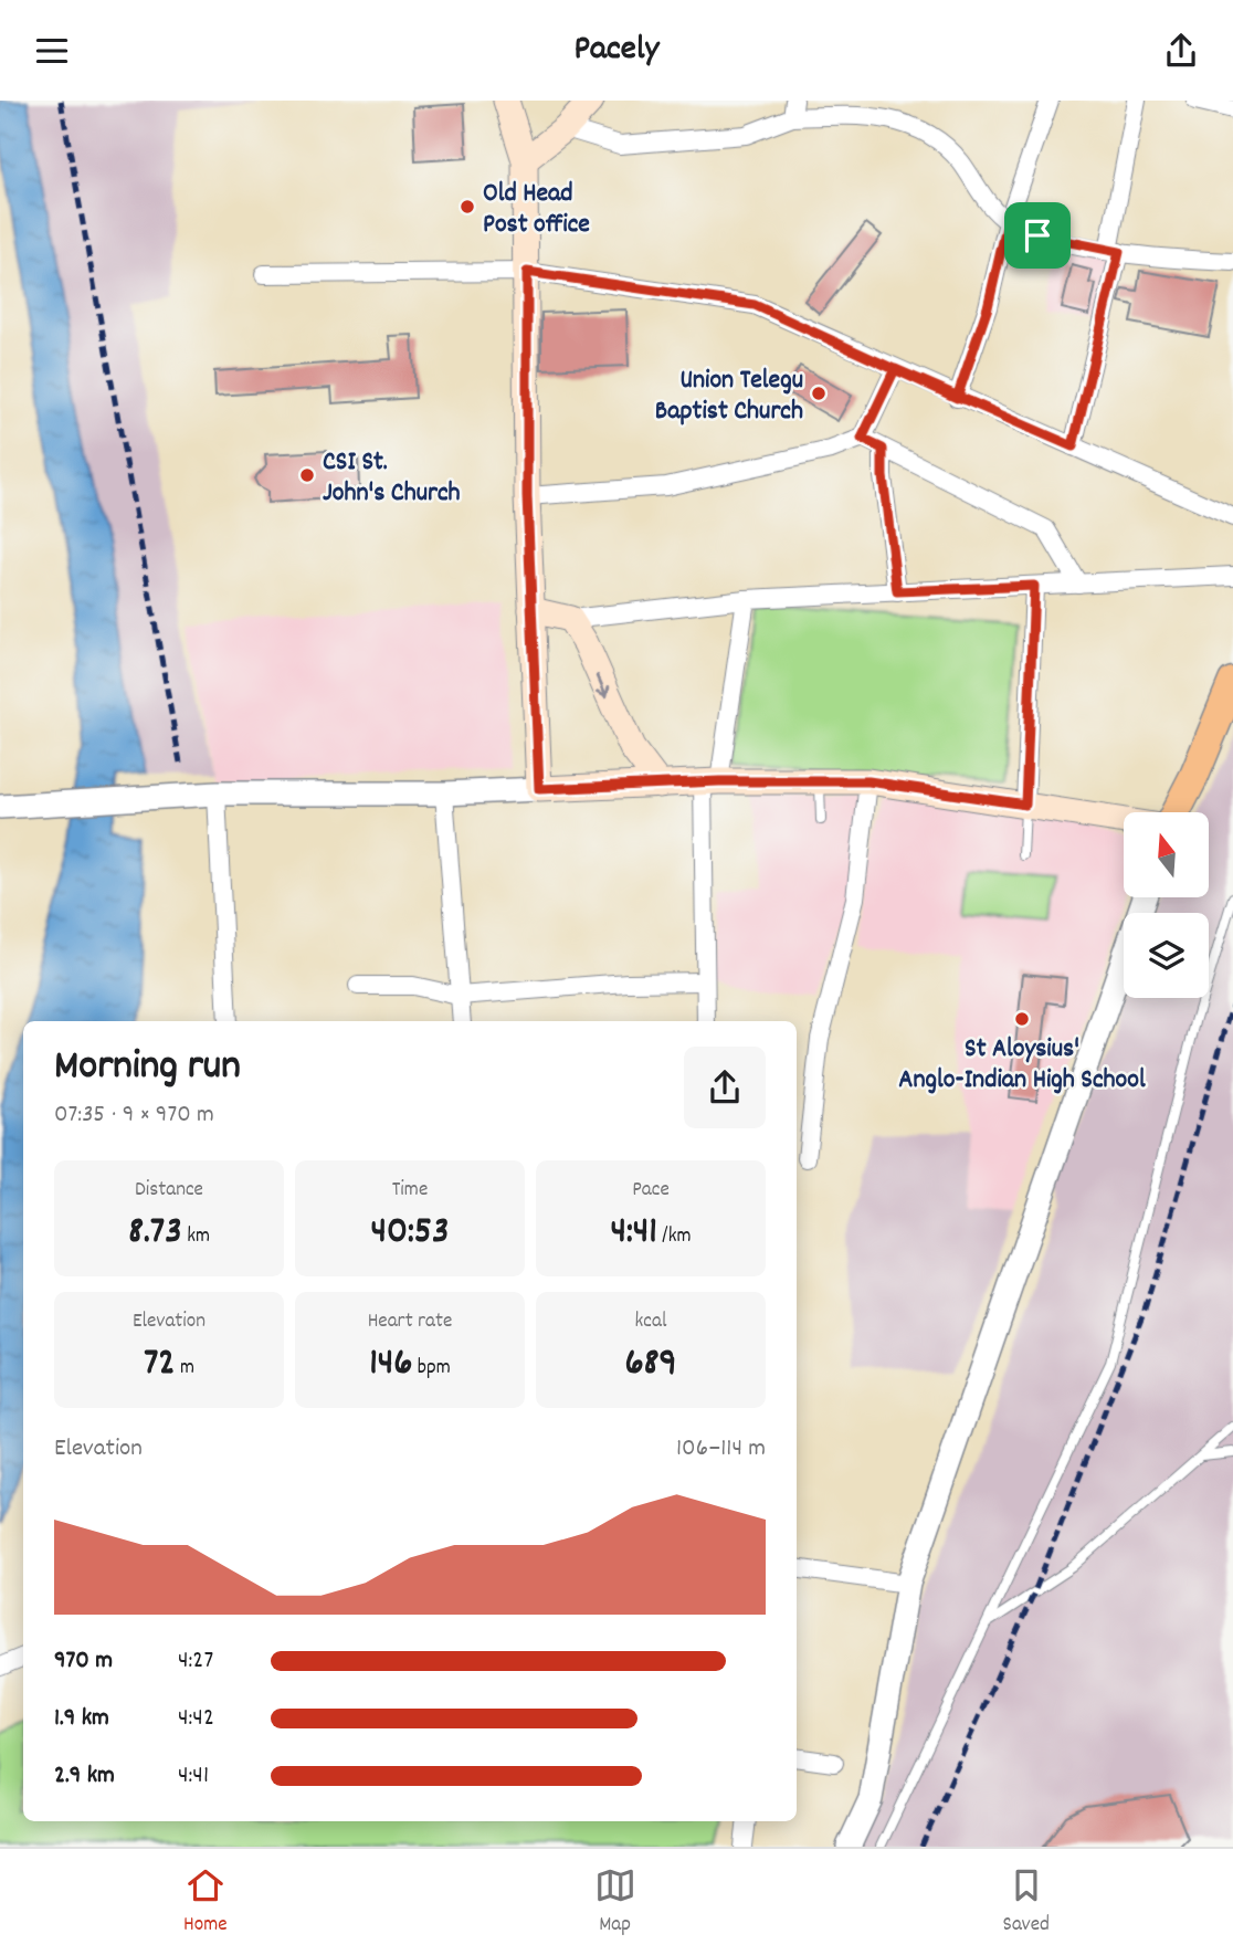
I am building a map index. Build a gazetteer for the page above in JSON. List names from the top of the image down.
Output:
{
  "places": [
    "Old Head Post office",
    "Union Telegu Baptist Church",
    "CSI St. John's Church",
    "St Aloysius' Anglo-Indian High School"
  ],
  "north": "top",
  "page": {
    "header": "Pacely",
    "heading": ["Morning run", "07:35 · 9 × 970 m"],
    "stats": [
      ["Distance", "8.73 km"],
      ["Time", "40:53"],
      ["Pace", "4:41 /km"],
      ["Elevation", "72 m"],
      ["Heart rate", "146 bpm"],
      ["kcal", "689"]
    ],
    "chart": ["Elevation", "106–114 m"],
    "list": [
      {
        "name": "970 m",
        "note": "4:27"
      },
      {
        "name": "1.9 km",
        "note": "4:42"
      },
      {
        "name": "2.9 km",
        "note": "4:41"
      }
    ],
    "tabs": ["Home", "Map", "Saved"]
  }
}
